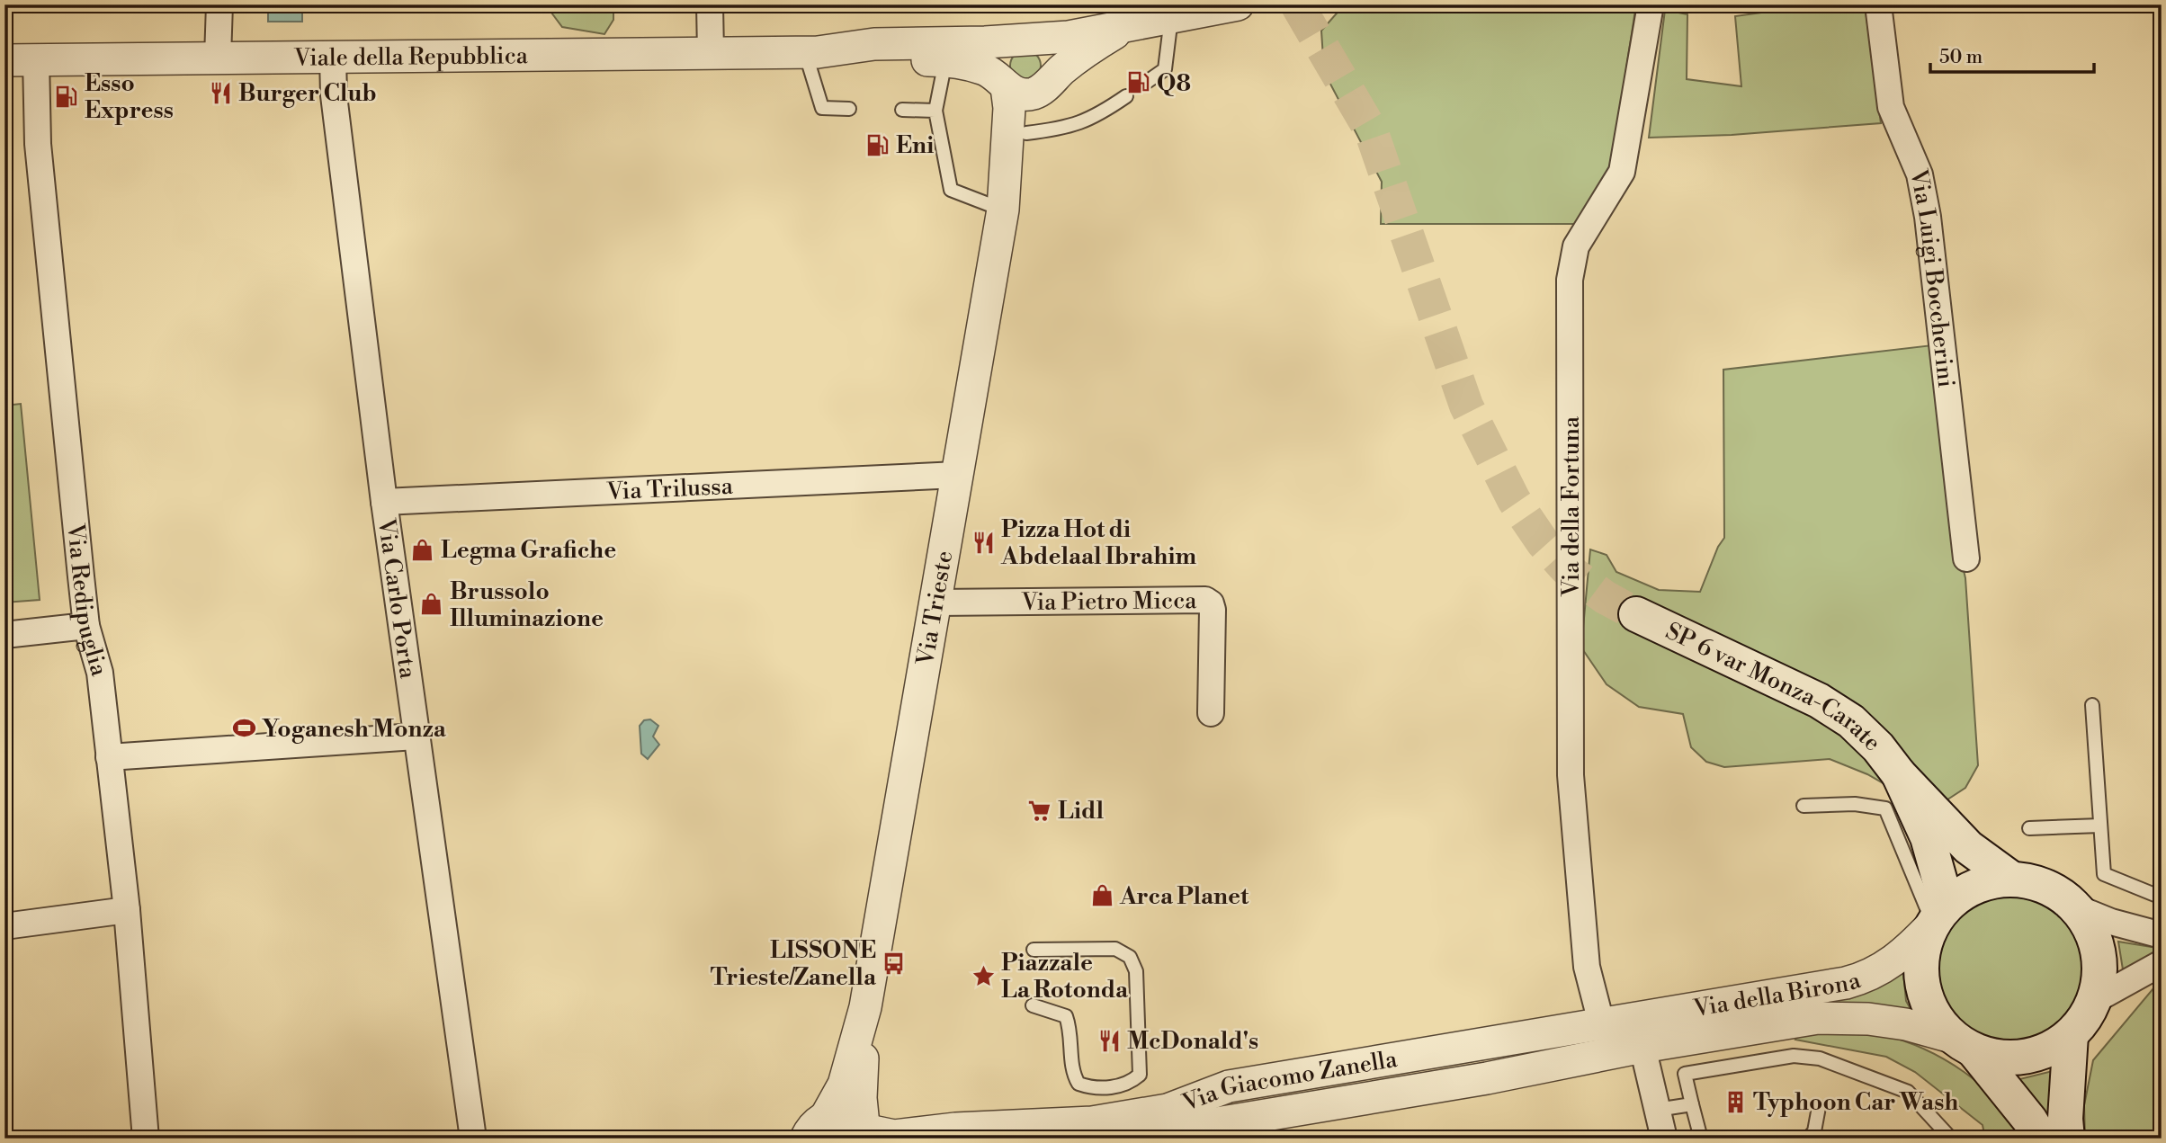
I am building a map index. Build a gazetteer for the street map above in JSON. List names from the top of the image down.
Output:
{
  "streets": {
    "main road": ["SP 6 var Monza-Carate"],
    "street": [
      "Viale della Repubblica",
      "Via Luigi Boccherini",
      "Via Trilussa",
      "Via della Fortuna",
      "Via Carlo Porta",
      "Via Redipuglia",
      "Via Pietro Micca",
      "Via Trieste",
      "Via della Birona",
      "Via Giacomo Zanella"
    ]
  },
  "crossings": [
    ["Viale della Repubblica", "Via Carlo Porta"],
    ["Viale della Repubblica", "Via Redipuglia"],
    ["Viale della Repubblica", "Via Trieste"],
    ["Via Trilussa", "Via Carlo Porta"],
    ["Via Trilussa", "Via Trieste"],
    ["Via della Fortuna", "Via della Birona"],
    ["Via della Fortuna", "Via Giacomo Zanella"],
    ["Via Pietro Micca", "Via Trieste"],
    ["Via Trieste", "Via Giacomo Zanella"],
    ["Via della Birona", "Via Giacomo Zanella"]
  ],
  "places": {
    "fuel station": ["Q8", "Esso Express", "Eni"],
    "restaurant": ["Burger Club", "Pizza Hot di Abdelaal Ibrahim", "McDonald's"],
    "shop": ["Legma Grafiche", "Brussolo Illuminazione", "Arca Planet"],
    "sports": ["Yoganesh Monza"],
    "supermarket": ["Lidl"],
    "bus stop": ["LISSONE Trieste/Zanella"],
    "place": ["Piazzale La Rotonda"],
    "building": ["Typhoon Car Wash"]
  },
  "scale_bar": "50 m"
}
